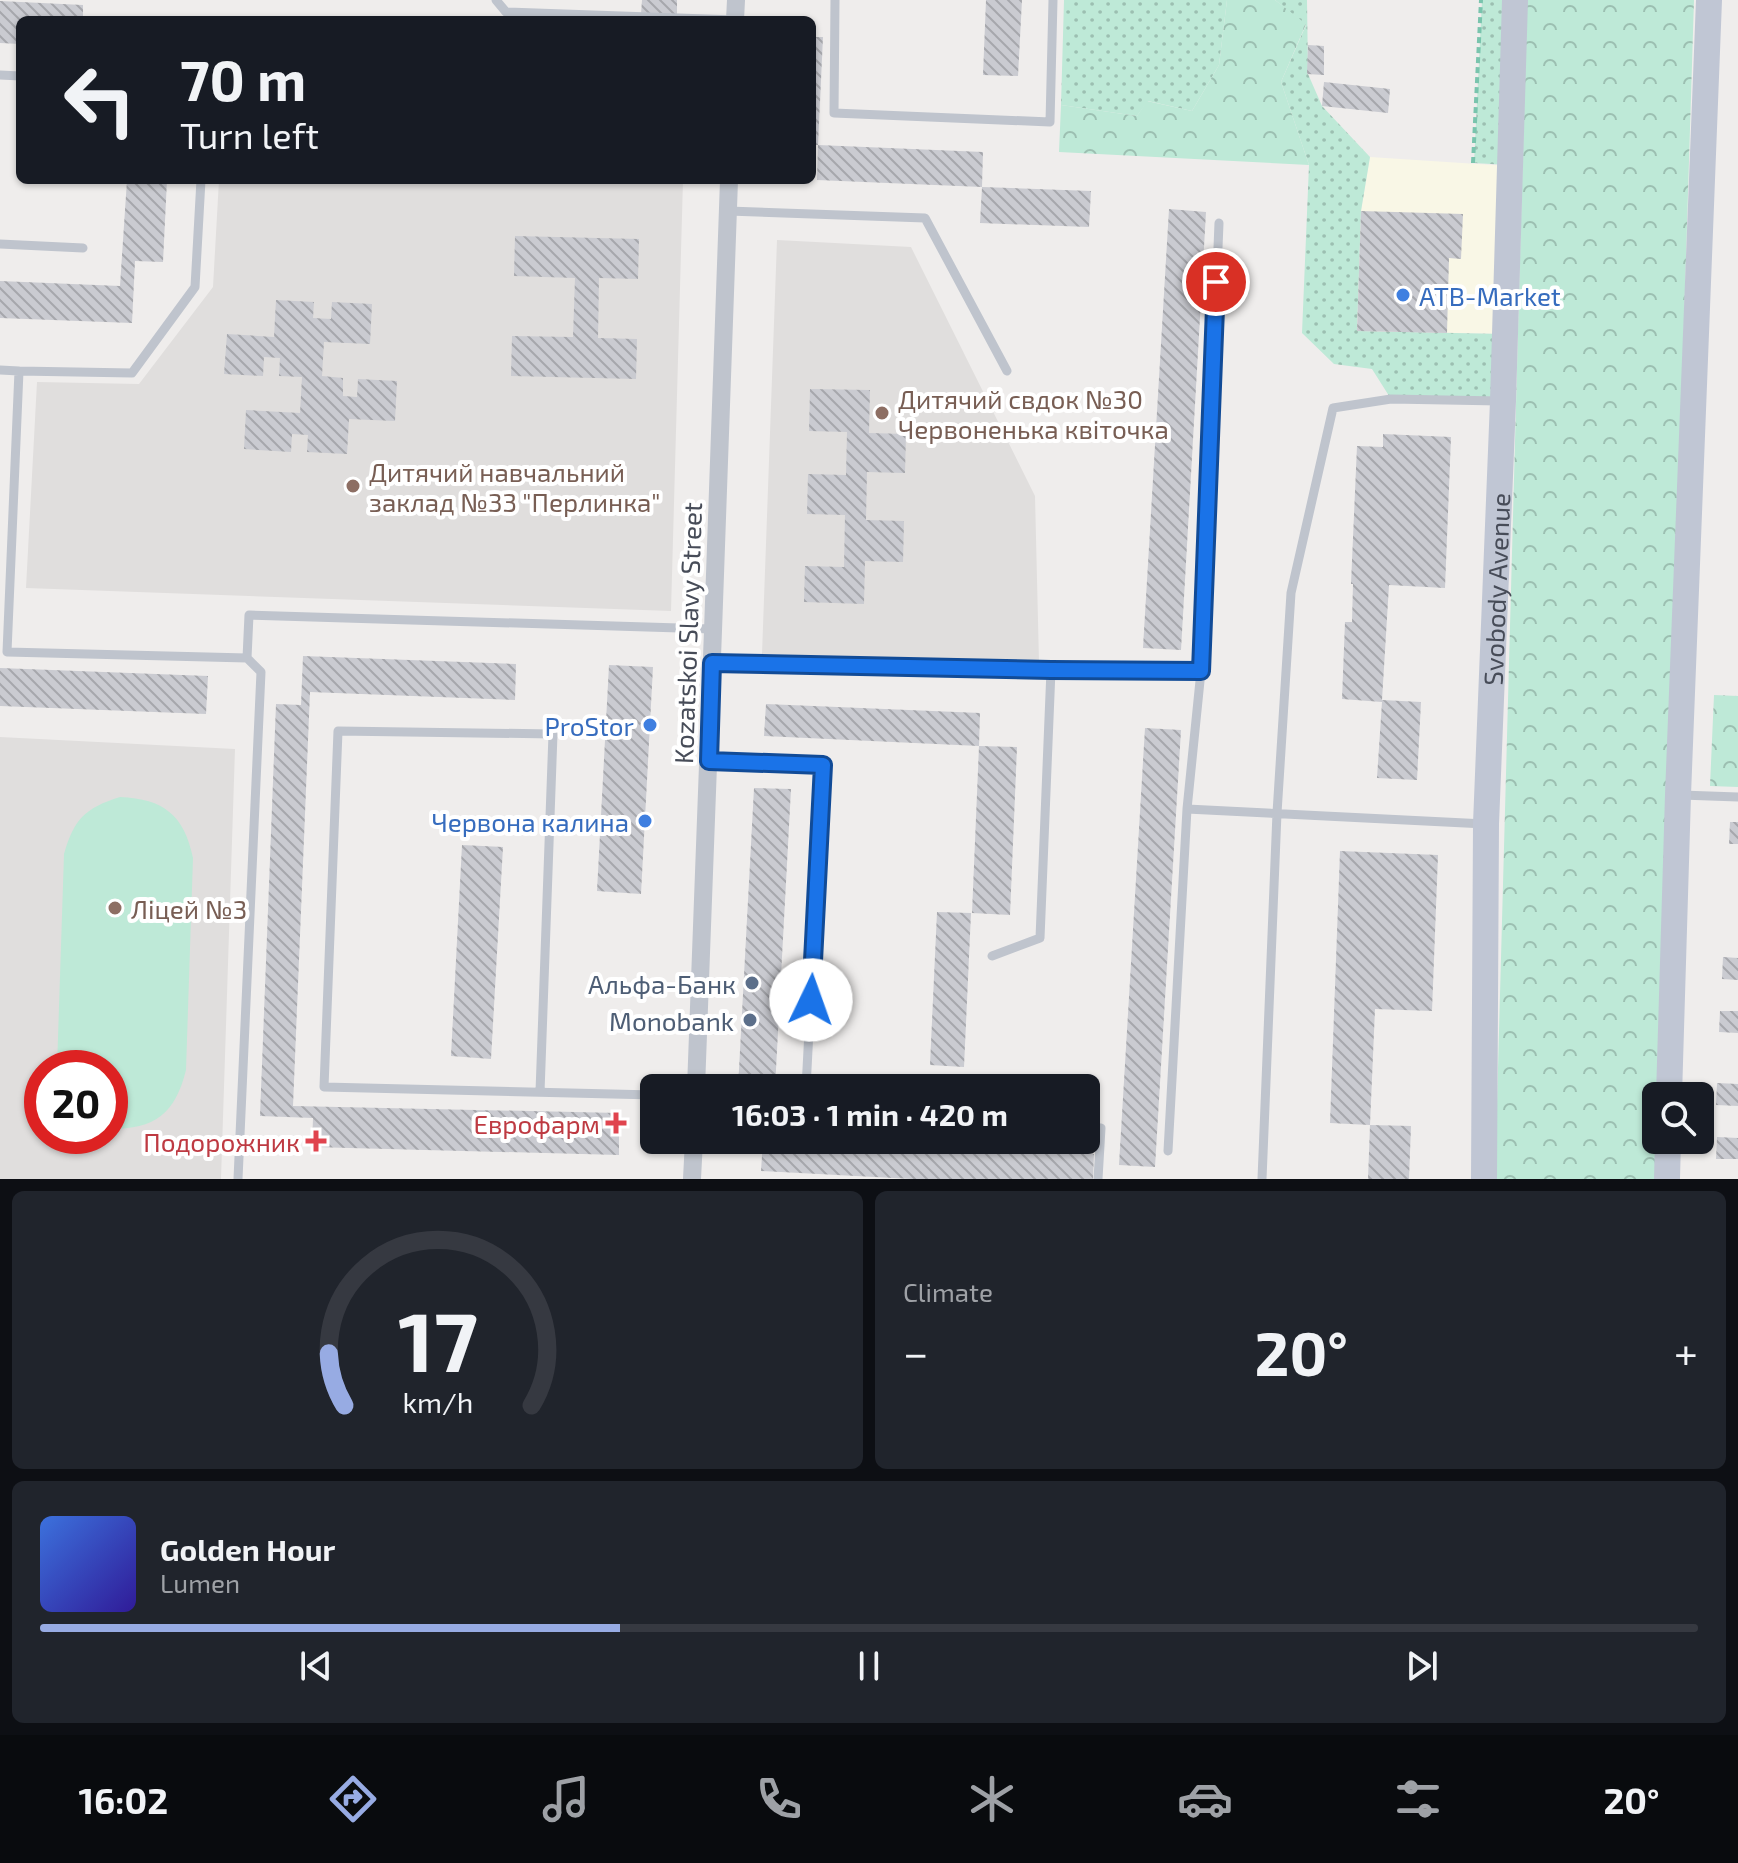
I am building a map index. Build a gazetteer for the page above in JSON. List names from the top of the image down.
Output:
{
  "streets": {
    "street": ["Svobody Avenue", "Kozatskoi Slavy Street"]
  },
  "places": {
    "other": [
      "ATB-Market",
      "Дитячий свдок №30 Червоненька квіточка",
      "Дитячий навчальний заклад №33 \"Перлинка\"",
      "ProStor",
      "Червона калина",
      "Ліцей №3",
      "Альфа-Банк",
      "Monobank"
    ],
    "health": ["Еврофарм", "Подорожник"]
  },
  "page": {
    "turn": ["70 m", "Turn left"],
    "limit": "20",
    "trip": "16:03 · 1 min · 420 m",
    "tile": "Climate",
    "heat": ["−", "20°", "+"],
    "song": ["Golden Hour", "Lumen"],
    "tabs": ["16:02", "20°"],
    "gauge": ["17", "km/h"]
  }
}
